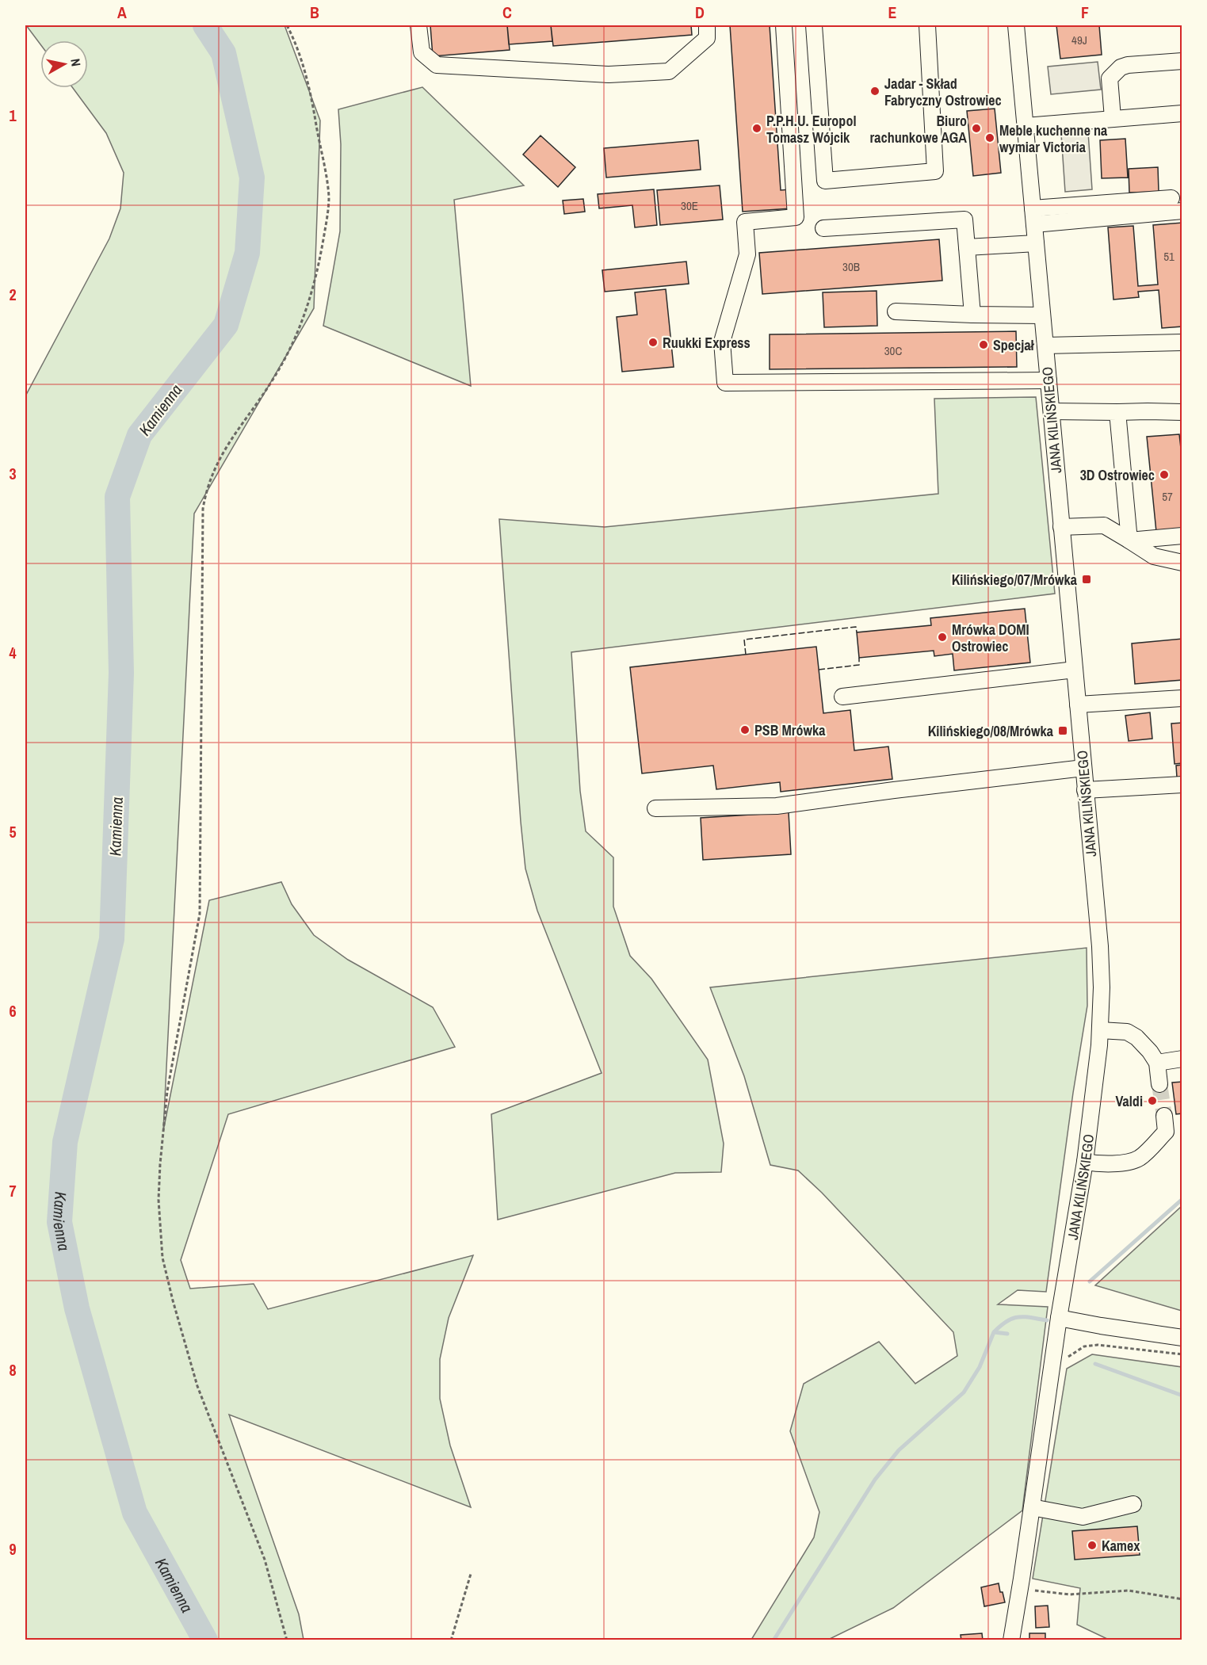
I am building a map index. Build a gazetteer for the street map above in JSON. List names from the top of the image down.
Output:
{
  "streets": {
    "street": ["JANA KILIŃSKIEGO"]
  },
  "water": ["Kamienna"],
  "places": {
    "other": [
      "Jadar - Skład Fabryczny Ostrowiec",
      "P.P.H.U. Europol Tomasz Wójcik",
      "Biuro rachunkowe AGA",
      "Meble kuchenne na wymiar Victoria",
      "Ruukki Express",
      "Specjał",
      "3D Ostrowiec",
      "Mrówka DOMI Ostrowiec",
      "PSB Mrówka",
      "Valdi",
      "Kamex"
    ],
    "transit": ["Kilińskiego/07/Mrówka", "Kilińskiego/08/Mrówka"]
  },
  "house_numbers": [
    "49J",
    "30E",
    "51",
    "30B",
    "30C",
    "57"
  ],
  "north": "right",
  "grid": {
    "columns": [
      "A",
      "B",
      "C",
      "D",
      "E",
      "F"
    ],
    "rows": [
      "1",
      "2",
      "3",
      "4",
      "5",
      "6",
      "7",
      "8",
      "9"
    ]
  }
}
